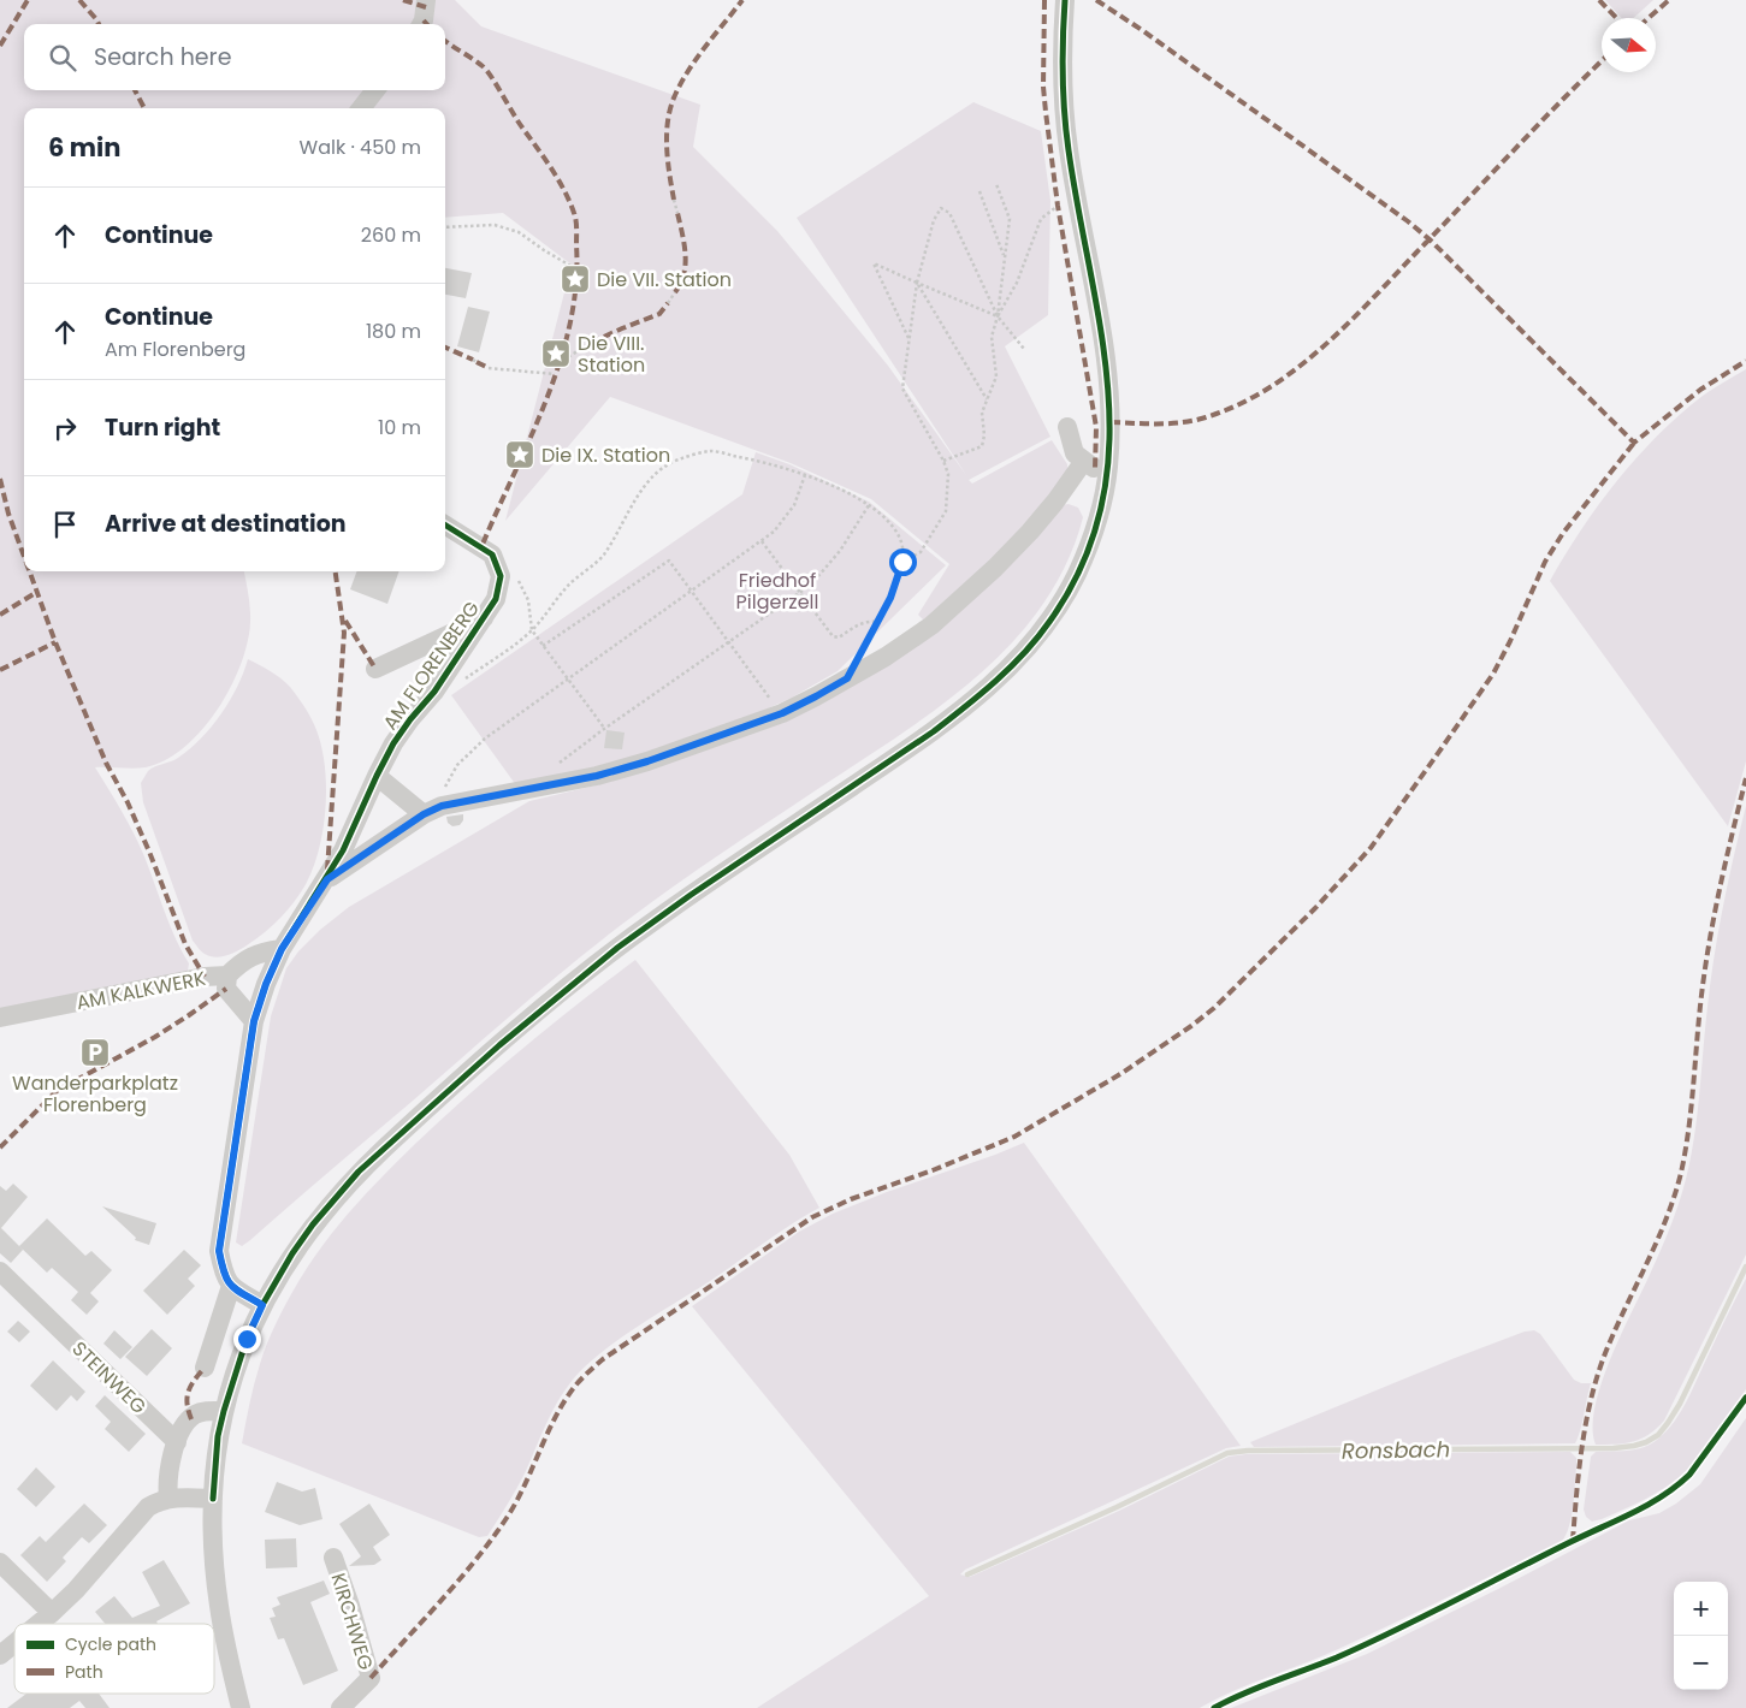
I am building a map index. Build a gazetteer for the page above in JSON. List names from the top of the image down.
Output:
{
  "streets": {
    "street": [
      "AM FLORENBERG",
      "AM KALKWERK",
      "STEINWEG",
      "KIRCHWEG"
    ]
  },
  "crossings": [
    ["AM FLORENBERG", "AM KALKWERK"]
  ],
  "water": ["Ronsbach"],
  "parks": ["Friedhof Pilgerzell"],
  "places": {
    "place": ["Die VII. Station", "Die VIII. Station", "Die IX. Station"],
    "parking": ["Wanderparkplatz Florenberg"]
  },
  "legend": ["Cycle path", "Path"],
  "north": "right",
  "page": {
    "search": "Search here",
    "heading": ["6 min", "Walk · 450 m"],
    "list": [
      ["Continue", "260 m"],
      ["Continue", "Am Florenberg", "180 m"],
      ["Turn right", "10 m"],
      "Arrive at destination"
    ],
    "map_buttons": ["+", "−"]
  }
}
